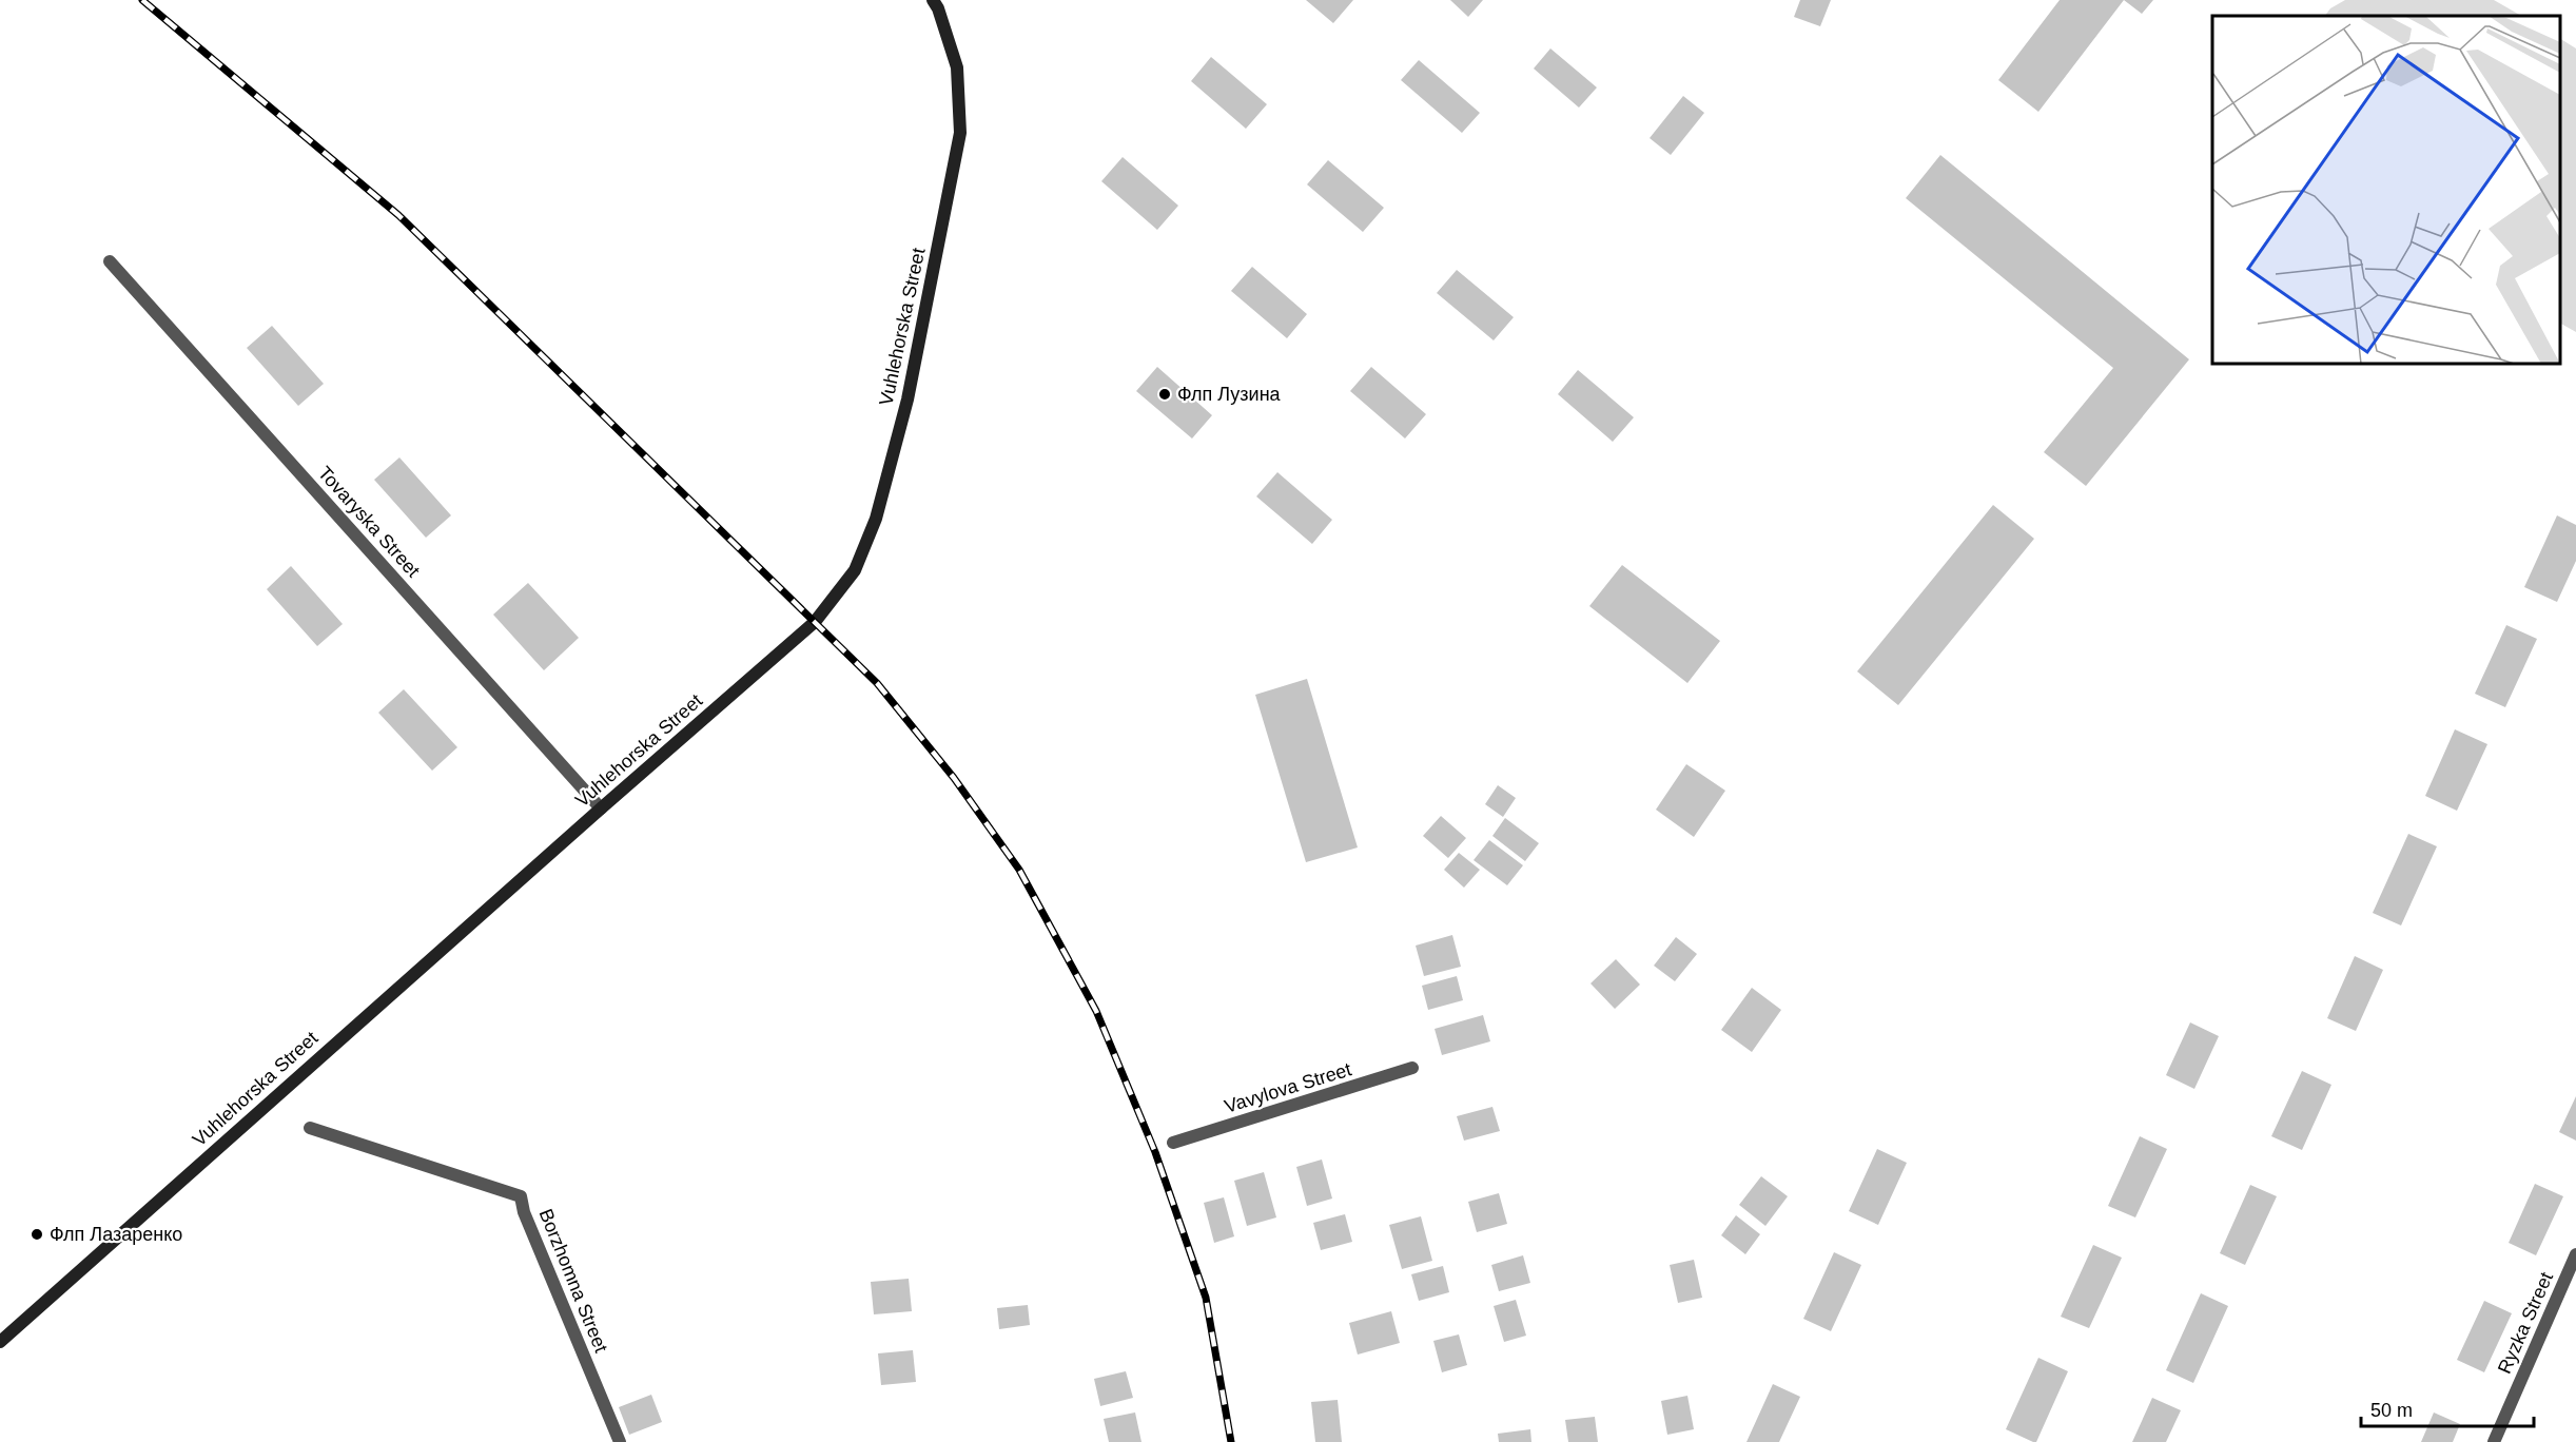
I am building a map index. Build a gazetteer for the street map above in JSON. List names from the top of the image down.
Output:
{
  "streets": {
    "main road": ["Vuhlehorska Street"],
    "street": [
      "Tovaryska Street",
      "Vavylova Street",
      "Borzhomna Street",
      "Ryzka Street"
    ]
  },
  "crossings": [
    ["Vuhlehorska Street", "Tovaryska Street"]
  ],
  "places": ["Флп Лузина", "Флп Лазаренко"],
  "scale_bar": "50 m"
}
